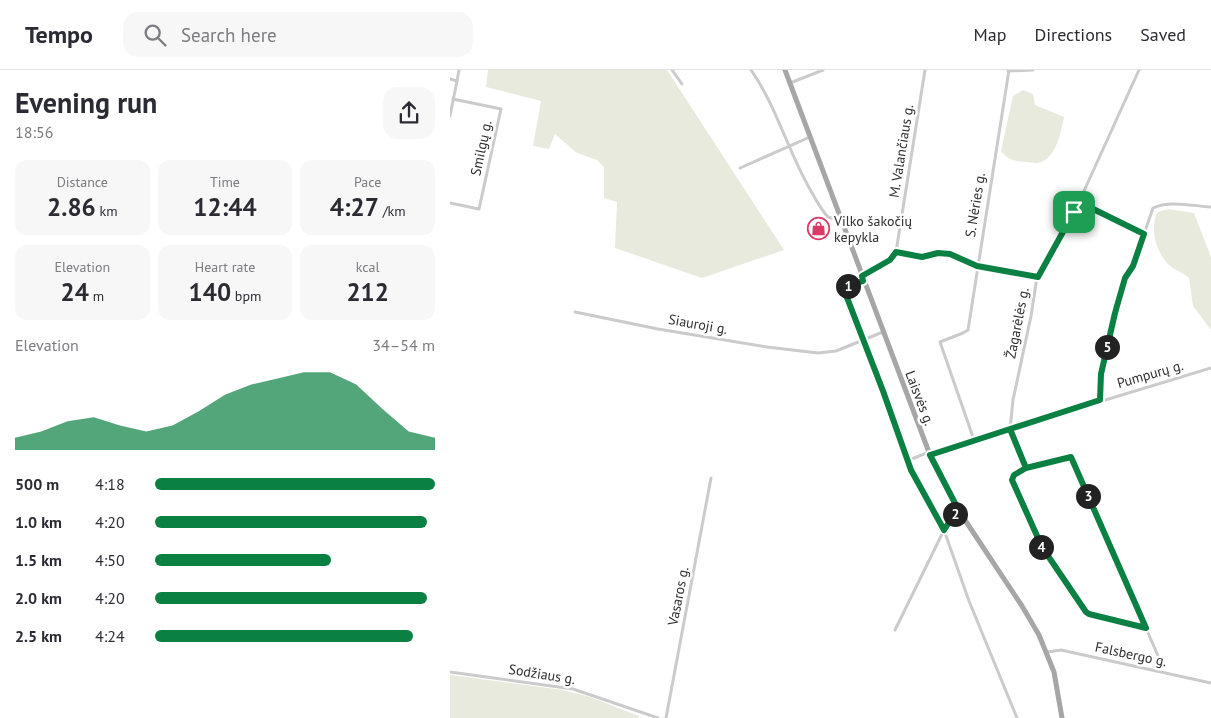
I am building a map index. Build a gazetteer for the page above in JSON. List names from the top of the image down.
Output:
{
  "streets": {
    "main road": ["Laisvės g."],
    "street": [
      "Smilgų g.",
      "M. Valančiaus g.",
      "S. Nėries g.",
      "Žagarėlės g.",
      "Siauroji g.",
      "Pumpurų g.",
      "Vasaros g.",
      "Falsbergo g.",
      "Sodžiaus g."
    ]
  },
  "crossings": [
    ["Žagarėlės g.", "Pumpurų g."],
    ["Siauroji g.", "Laisvės g."],
    ["Laisvės g.", "Falsbergo g."]
  ],
  "places": {
    "shop": ["Vilko šakočių kepykla"]
  },
  "page": {
    "header": "Tempo",
    "search": "Search here",
    "nav": ["Map", "Directions", "Saved"],
    "heading": ["Evening run", "18:56"],
    "stats": [
      ["Distance", "2.86 km"],
      ["Time", "12:44"],
      ["Pace", "4:27 /km"],
      ["Elevation", "24 m"],
      ["Heart rate", "140 bpm"],
      ["kcal", "212"]
    ],
    "pins": [
      "1",
      "5",
      "3",
      "2",
      "4"
    ],
    "chart": ["Elevation", "34–54 m"],
    "list": [
      {
        "name": "500 m",
        "note": "4:18"
      },
      {
        "name": "1.0 km",
        "note": "4:20"
      },
      {
        "name": "1.5 km",
        "note": "4:50"
      },
      {
        "name": "2.0 km",
        "note": "4:20"
      },
      {
        "name": "2.5 km",
        "note": "4:24"
      }
    ]
  }
}
